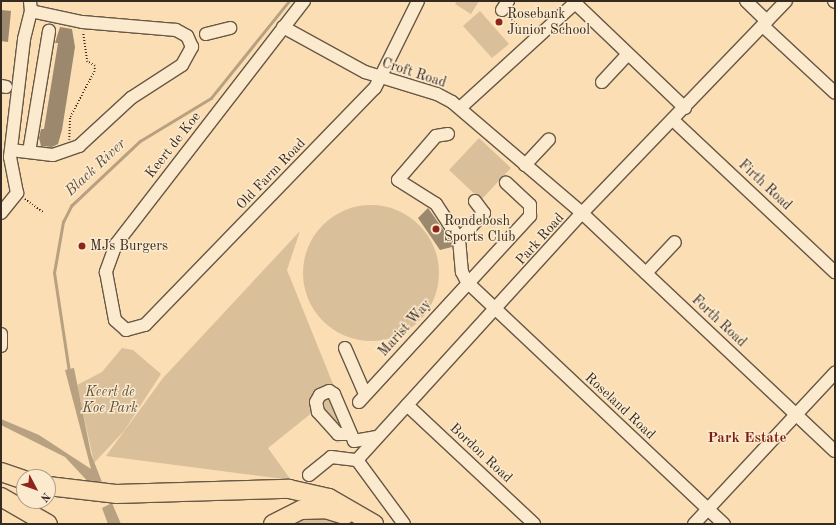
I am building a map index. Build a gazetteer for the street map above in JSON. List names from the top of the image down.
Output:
{
  "streets": {
    "street": [
      "Croft Road",
      "Keert de Koe",
      "Old Farm Road",
      "Firth Road",
      "Park Road",
      "Forth Road",
      "Marist Way",
      "Roseland Road",
      "Bordon Road"
    ]
  },
  "crossings": [
    ["Croft Road", "Keert de Koe"],
    ["Croft Road", "Old Farm Road"],
    ["Croft Road", "Park Road"],
    ["Croft Road", "Forth Road"],
    ["Keert de Koe", "Old Farm Road"],
    ["Firth Road", "Park Road"],
    ["Park Road", "Forth Road"],
    ["Park Road", "Roseland Road"],
    ["Park Road", "Bordon Road"],
    ["Marist Way", "Roseland Road"]
  ],
  "districts": ["Park Estate"],
  "water": ["Black River"],
  "parks": ["Keert de Koe Park"],
  "places": ["Rosebank Junior School", "Rondebosh Sports Club", "MJs Burgers"],
  "north": "bottom right"
}
